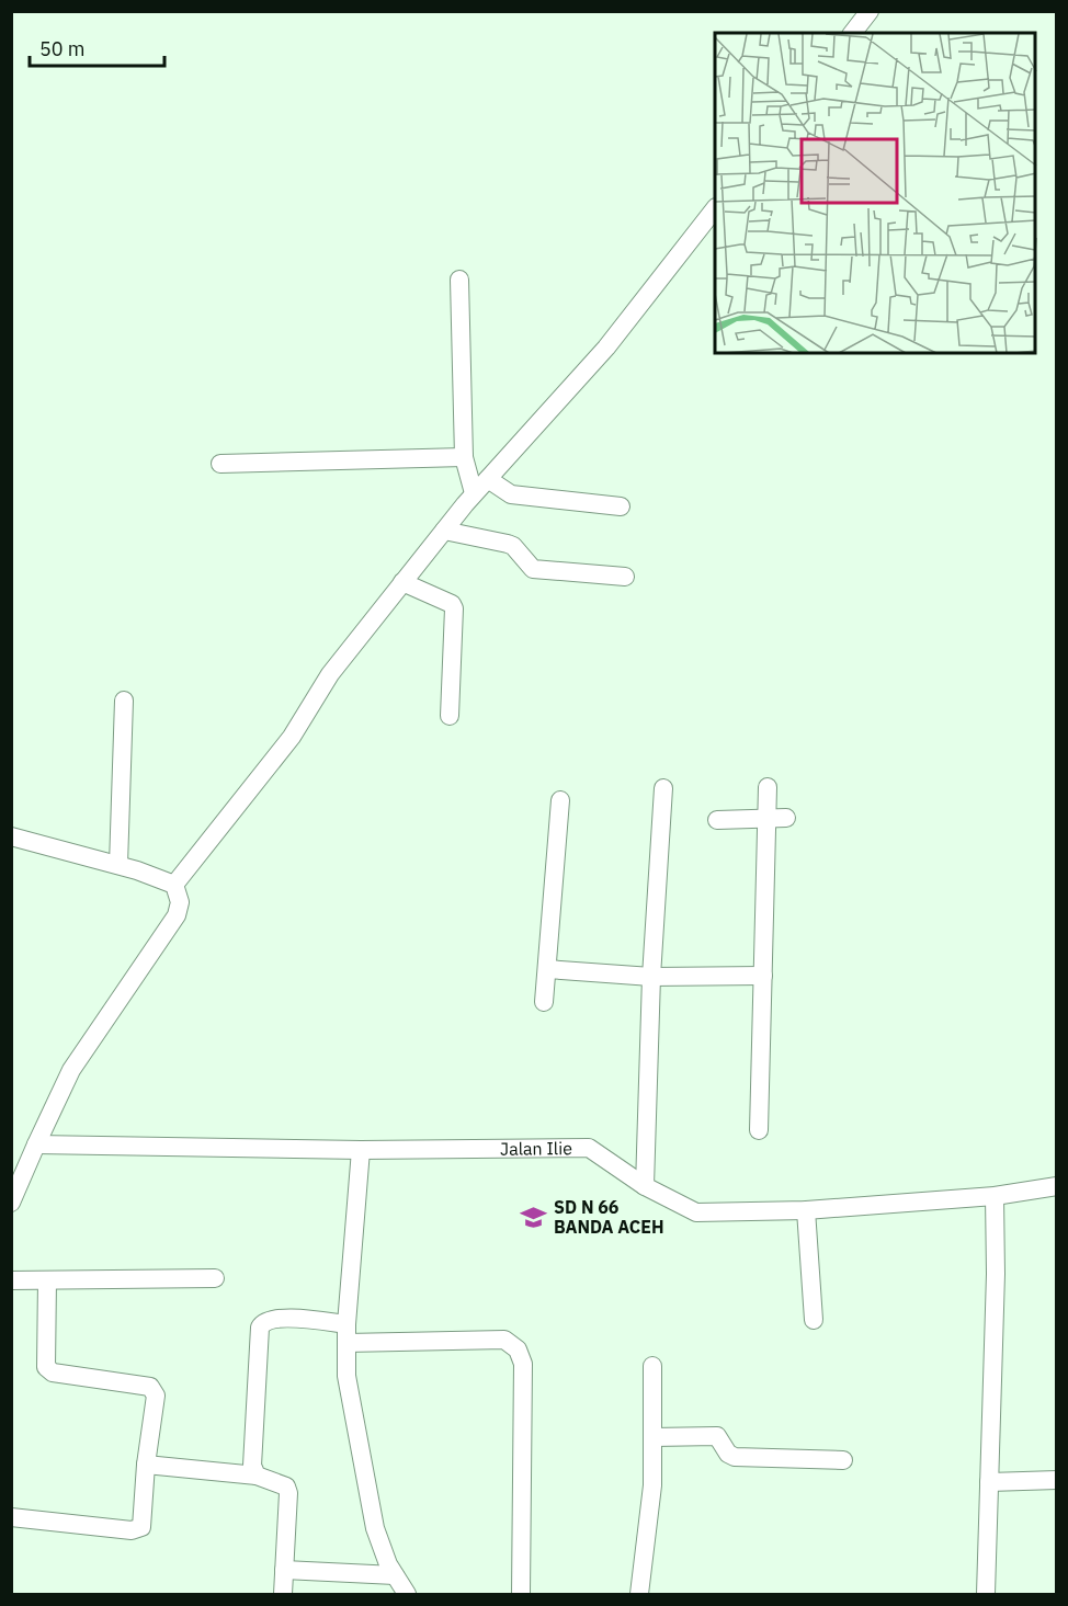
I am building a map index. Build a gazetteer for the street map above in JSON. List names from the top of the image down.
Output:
{
  "streets": {
    "street": ["Jalan Ilie"]
  },
  "places": {
    "school or university": ["SD N 66 BANDA ACEH"]
  },
  "scale_bar": "50 m"
}
